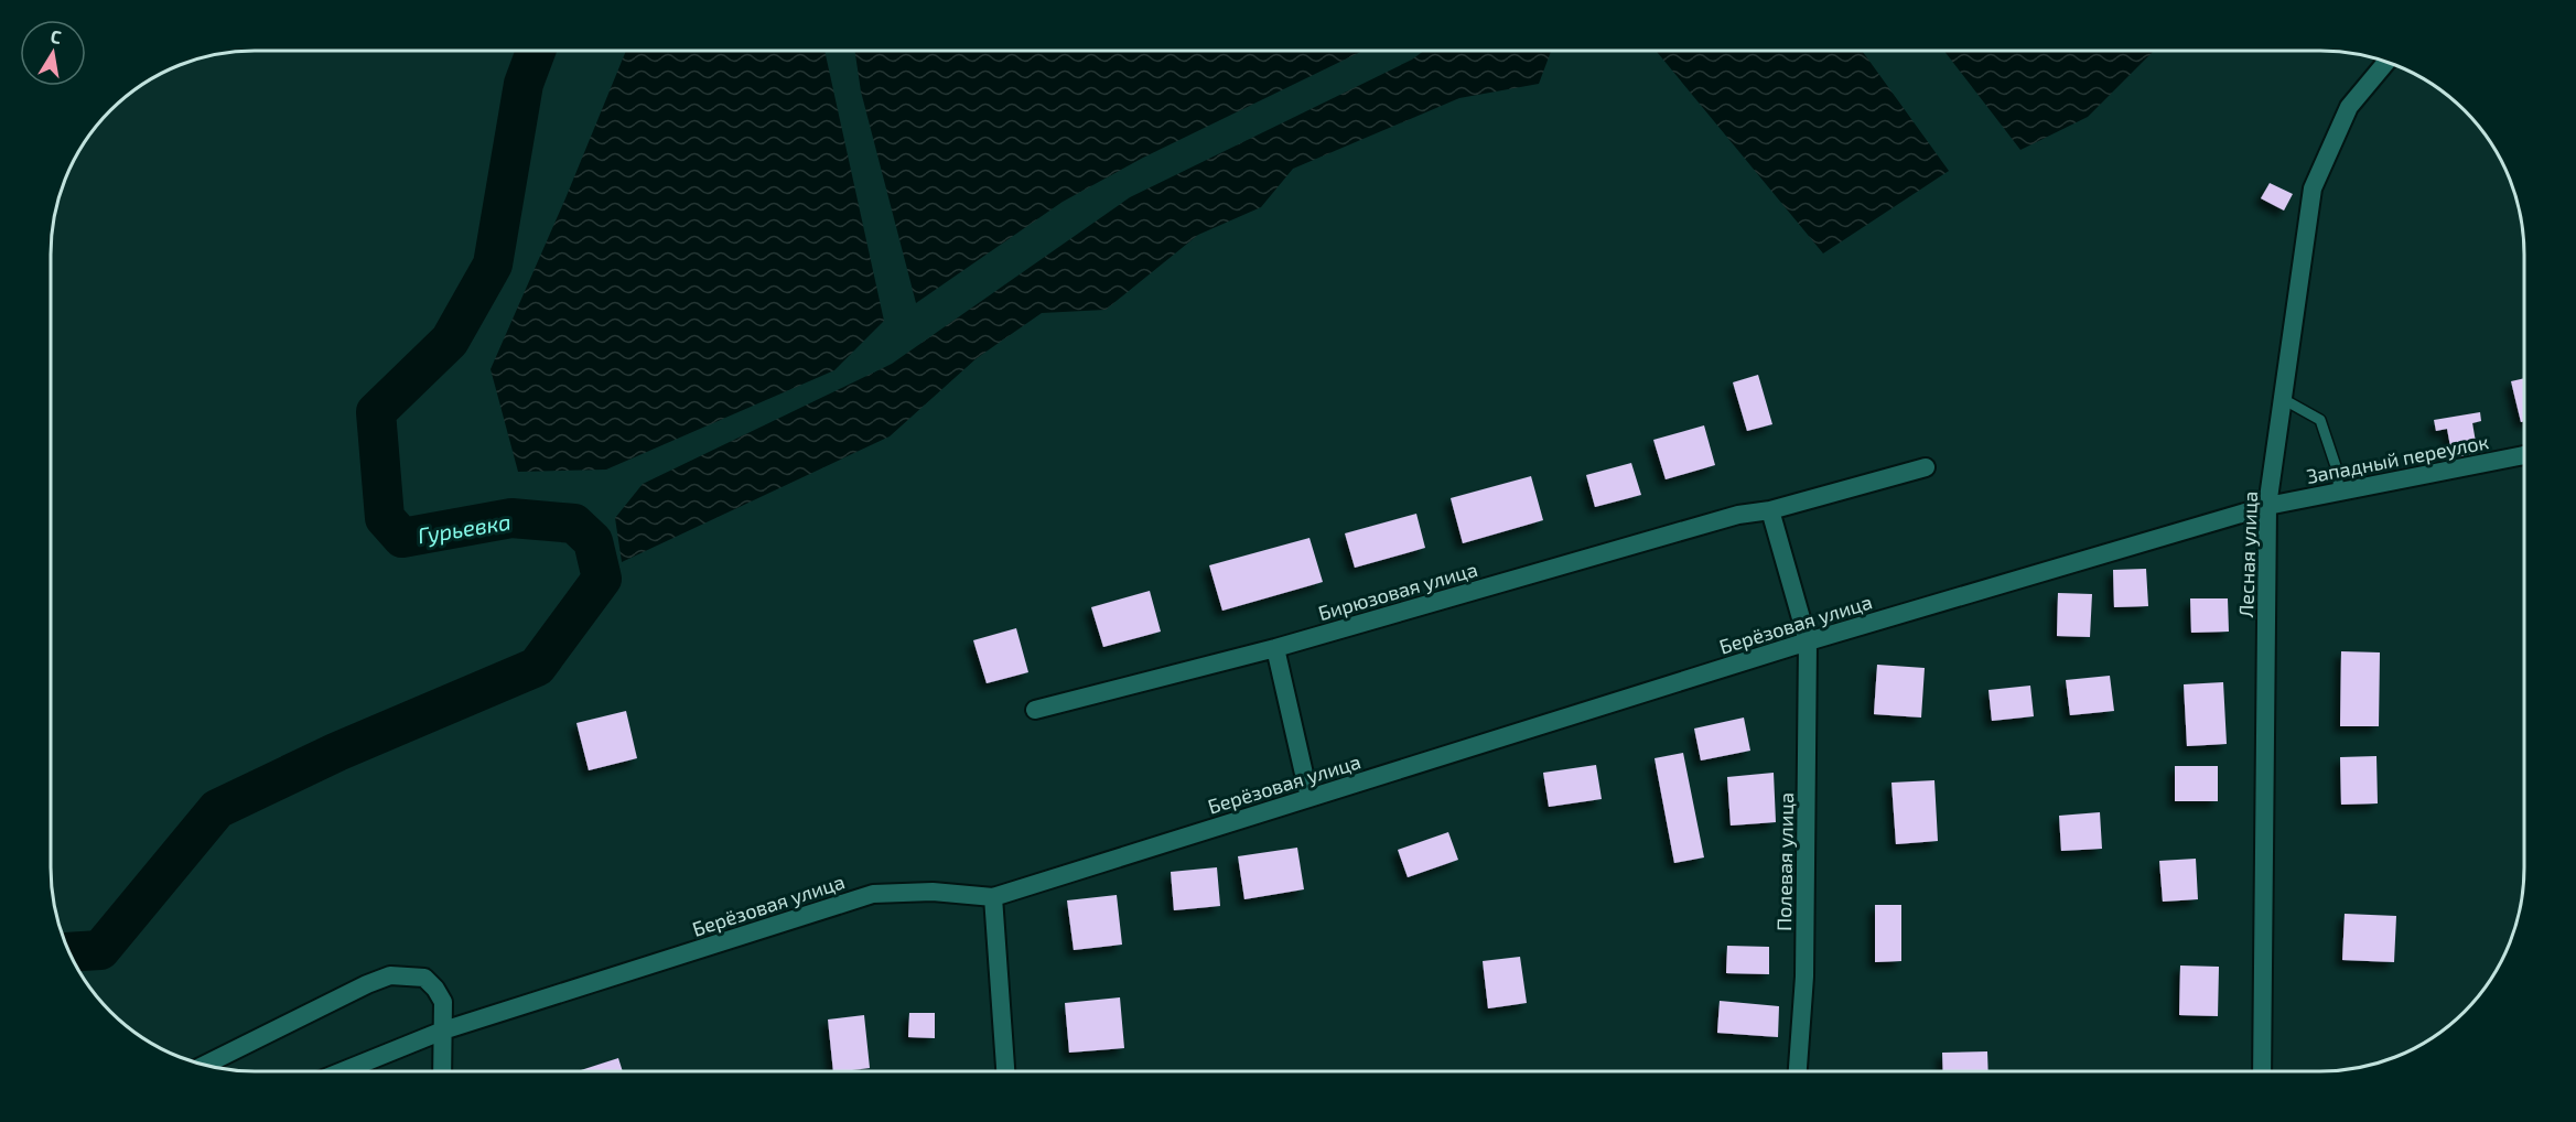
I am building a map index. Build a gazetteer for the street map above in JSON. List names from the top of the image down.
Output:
{
  "streets": {
    "street": [
      "Западный переулок",
      "Лесная улица",
      "Бирюзовая улица",
      "Берёзовая улица",
      "Полевая улица"
    ]
  },
  "crossings": [
    ["Западный переулок", "Лесная улица"],
    ["Западный переулок", "Берёзовая улица"],
    ["Лесная улица", "Берёзовая улица"],
    ["Берёзовая улица", "Полевая улица"]
  ],
  "water": ["Гурьевка"],
  "north": "top"
}
